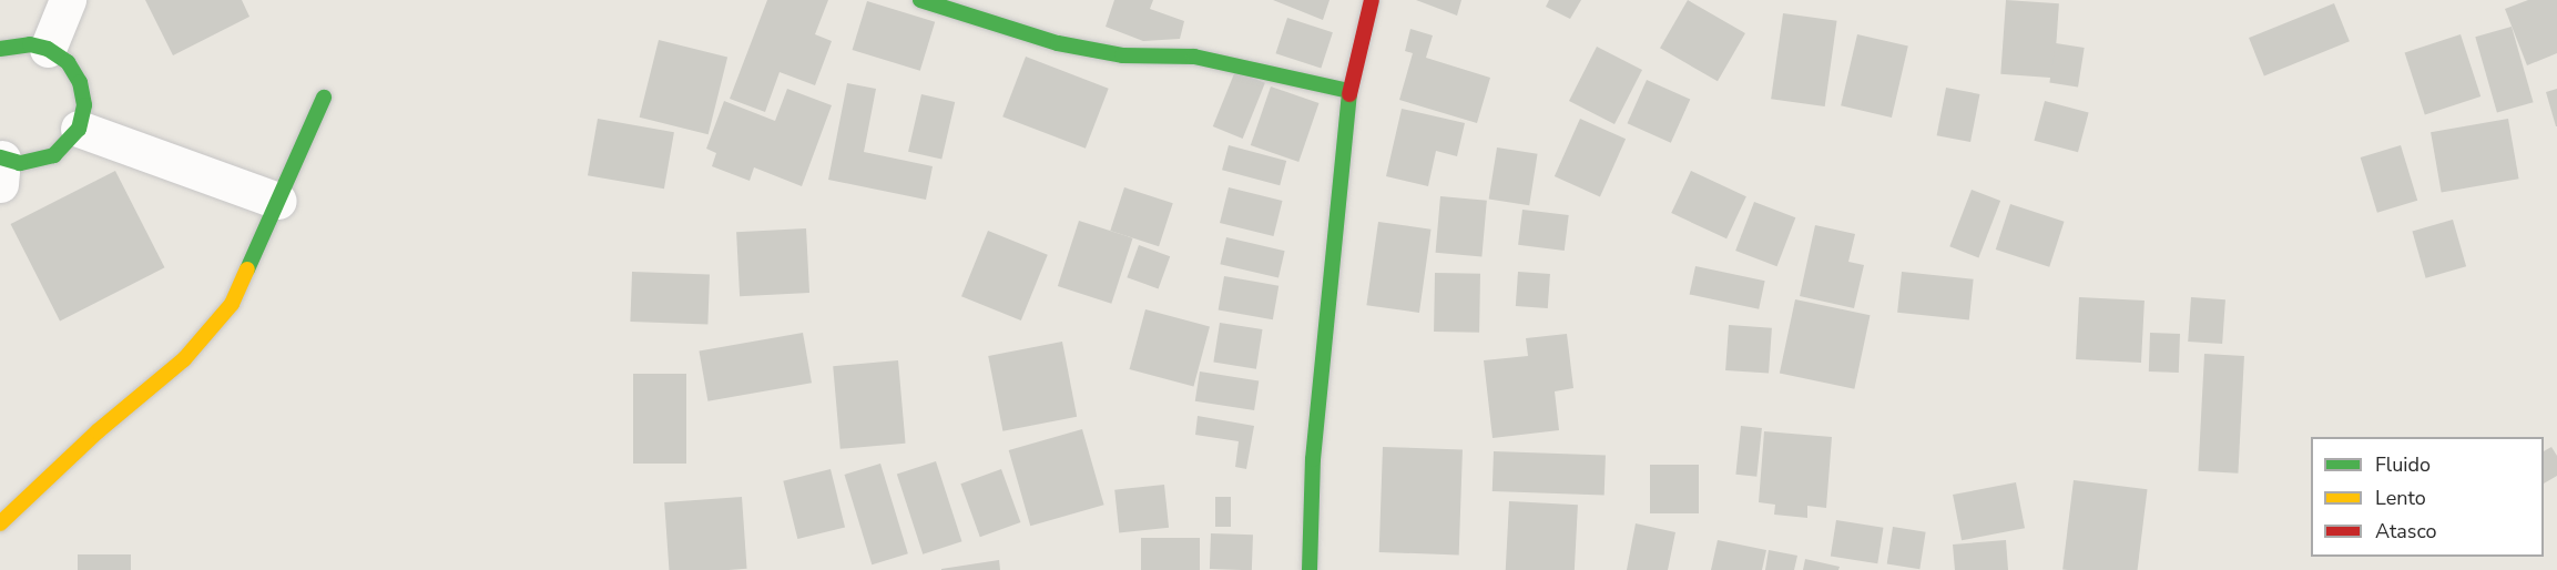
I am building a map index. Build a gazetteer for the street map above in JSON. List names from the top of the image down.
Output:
{
  "legend": ["Fluido", "Lento", "Atasco"]
}
